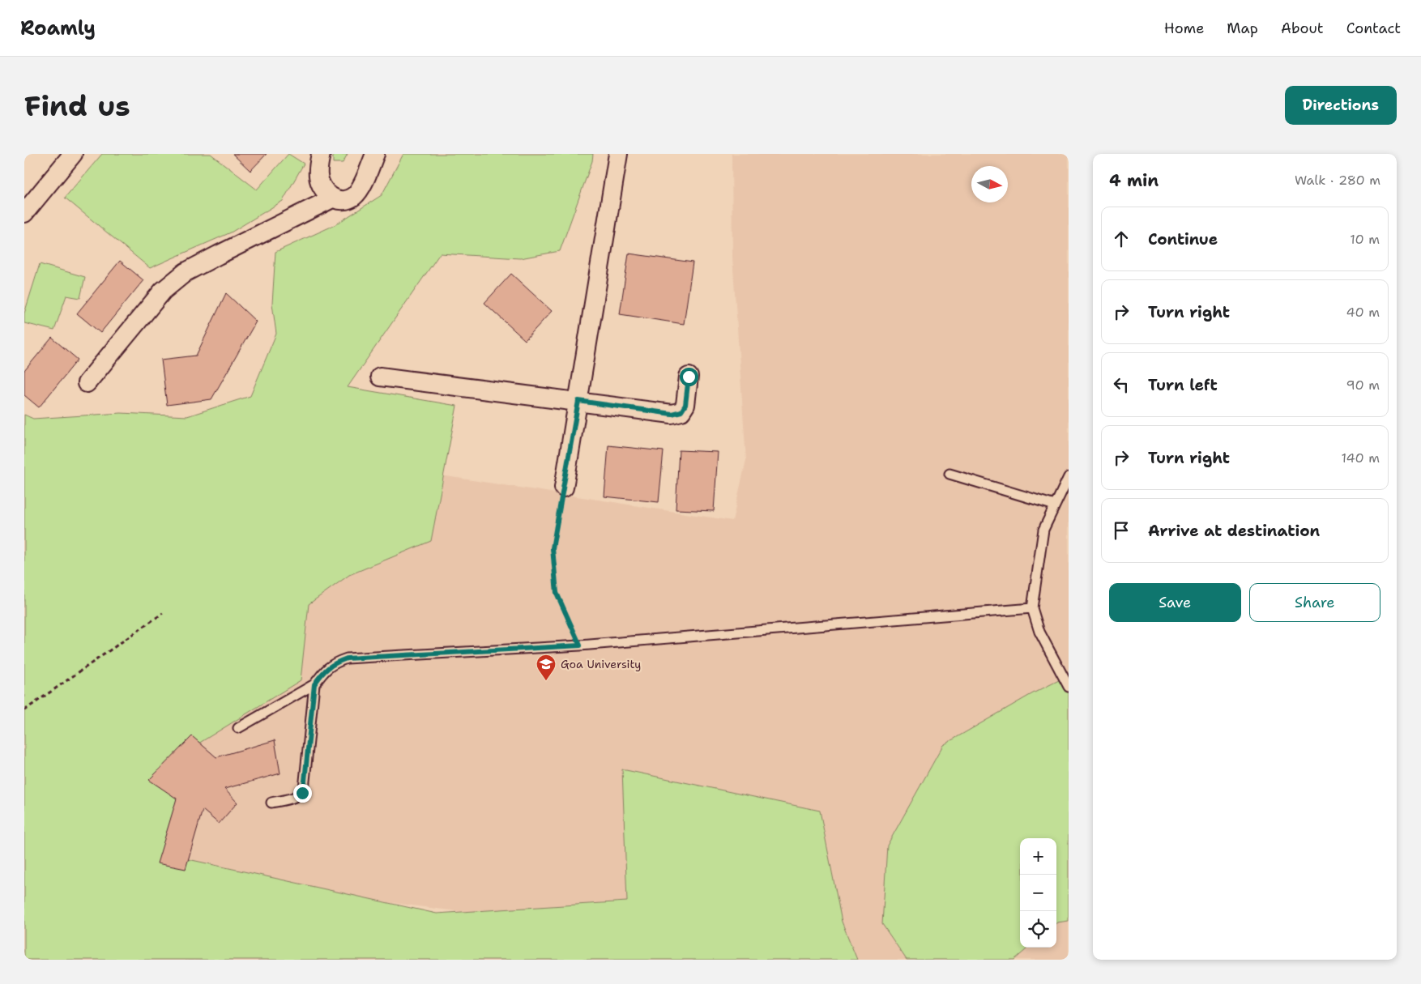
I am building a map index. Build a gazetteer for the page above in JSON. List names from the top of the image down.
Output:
{
  "places": {
    "school or university": ["Goa University"]
  },
  "north": "right",
  "page": {
    "header": "Roamly",
    "nav": [
      "Home",
      "Map",
      "About",
      "Contact"
    ],
    "buttons": [
      "Directions",
      ["Save", "Share"]
    ],
    "title": "Find us",
    "heading": ["4 min", "Walk · 280 m"],
    "list": [
      ["Continue", "10 m"],
      ["Turn right", "40 m"],
      ["Turn left", "90 m"],
      ["Turn right", "140 m"],
      "Arrive at destination"
    ],
    "map_buttons": ["+", "−"]
  }
}
